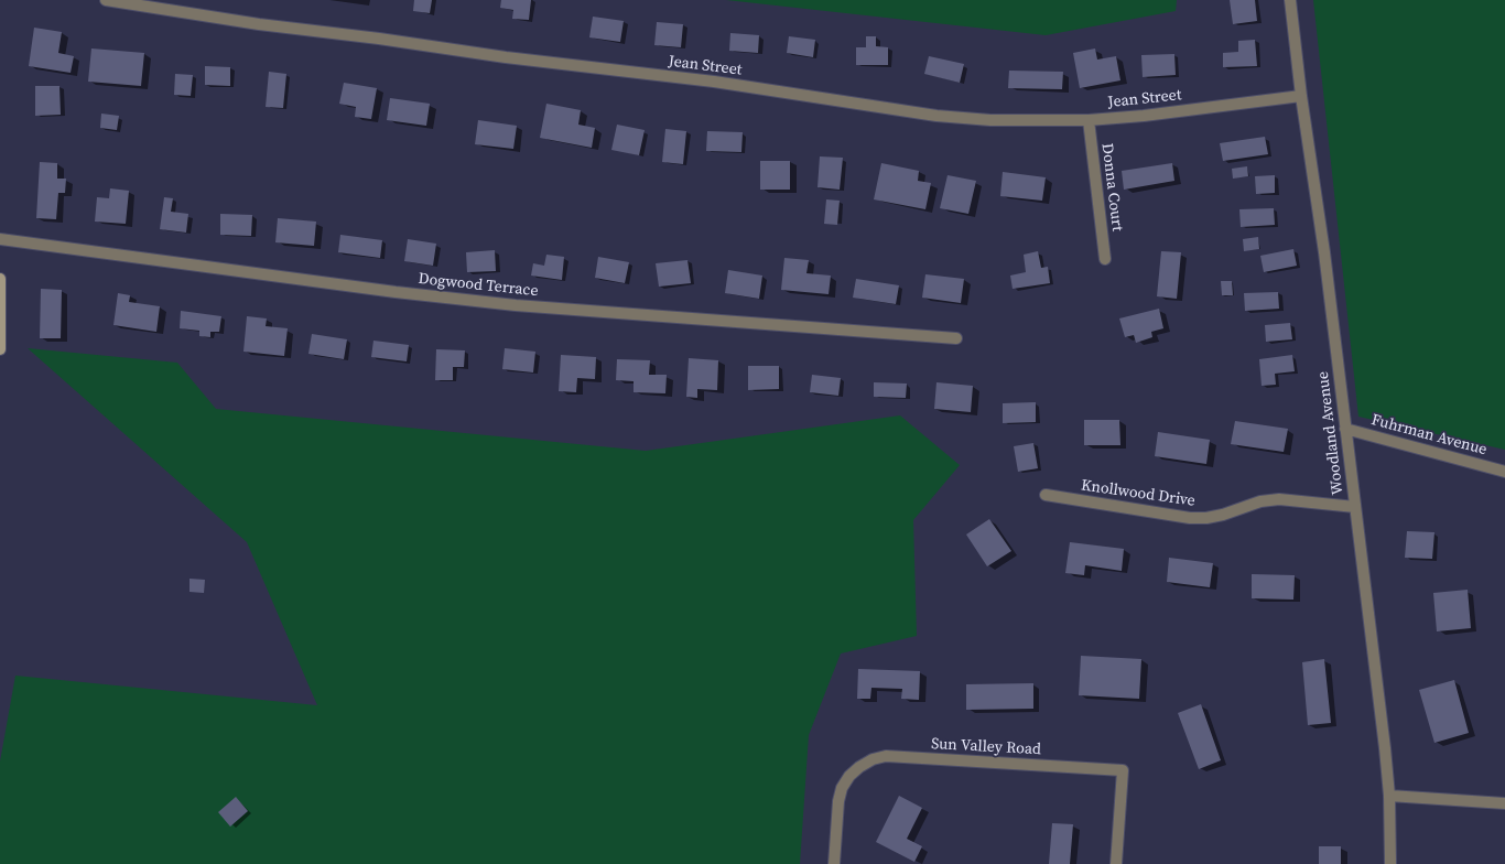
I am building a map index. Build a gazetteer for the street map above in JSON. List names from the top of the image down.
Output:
{
  "streets": {
    "street": [
      "Jean Street",
      "Donna Court",
      "Dogwood Terrace",
      "Woodland Avenue",
      "Fuhrman Avenue",
      "Knollwood Drive",
      "Sun Valley Road"
    ]
  },
  "crossings": [
    ["Jean Street", "Donna Court"],
    ["Jean Street", "Woodland Avenue"],
    ["Woodland Avenue", "Fuhrman Avenue"],
    ["Woodland Avenue", "Knollwood Drive"]
  ]
}
